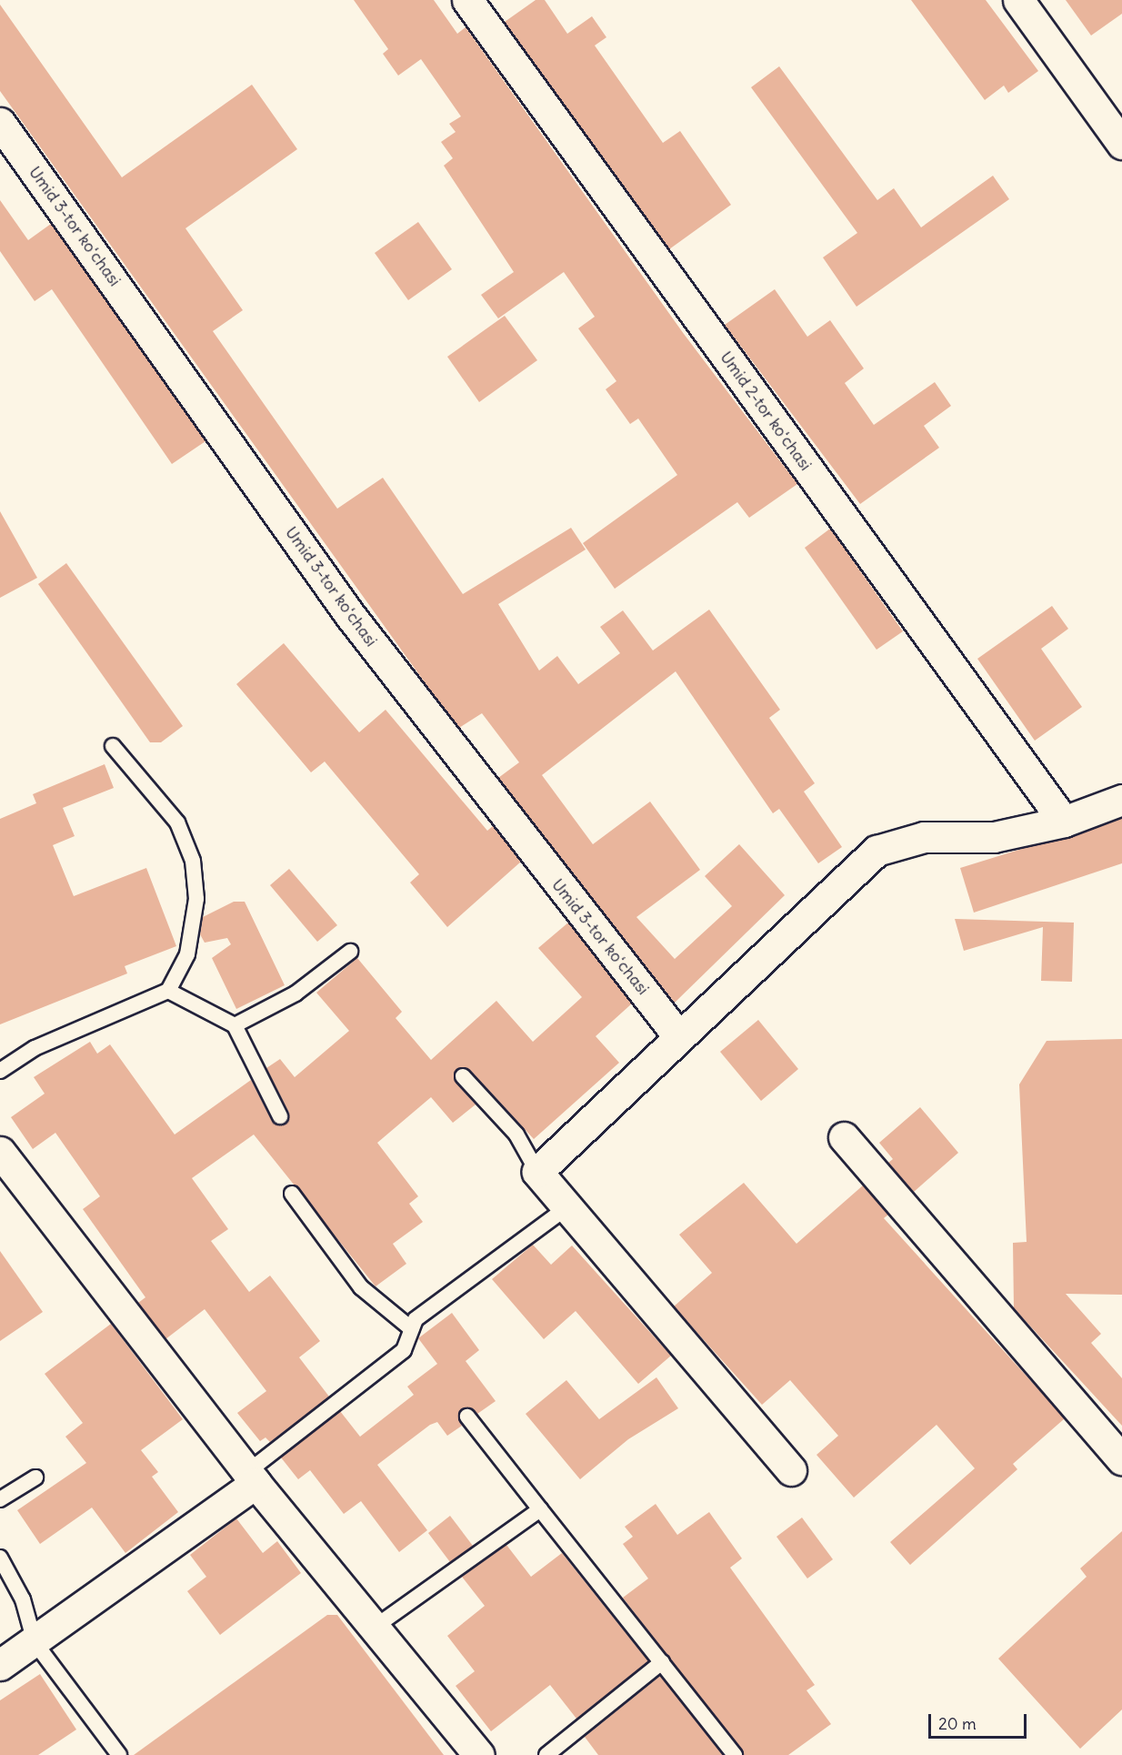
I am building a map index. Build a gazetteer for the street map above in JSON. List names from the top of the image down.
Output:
{
  "streets": {
    "street": ["Umid 3-tor koʻchasi", "Umid 2-tor koʻchasi"]
  },
  "scale_bar": "20 m"
}
